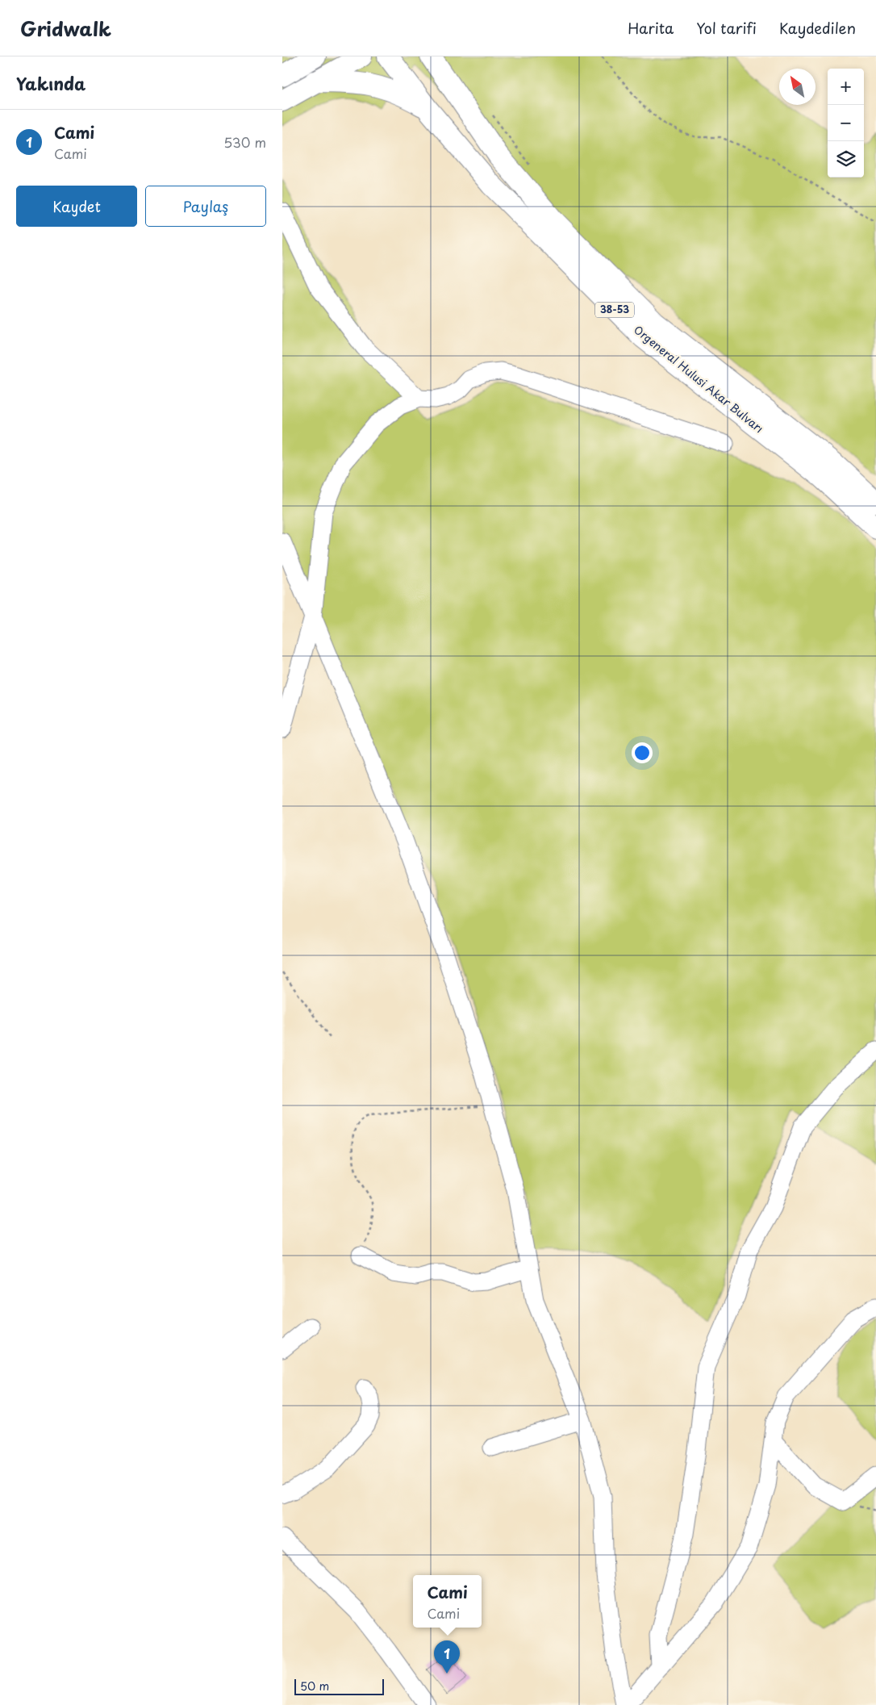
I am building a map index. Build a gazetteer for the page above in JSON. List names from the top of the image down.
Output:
{
  "streets": {
    "main road": ["38-53", "Orgeneral Hulusi Akar Bulvarı"]
  },
  "scale_bar": "50 m",
  "north": "top left",
  "page": {
    "header": "Gridwalk",
    "nav": ["Harita", "Yol tarifi", "Kaydedilen"],
    "heading": "Yakında",
    "map_buttons": ["+", "−"],
    "list": [
      {
        "mark": "1",
        "name": "Cami",
        "note": "Cami",
        "value": "530 m"
      }
    ],
    "buttons": ["Kaydet", "Paylaş"],
    "popup": ["Cami", "Cami"],
    "pins": "1",
    "scale": "50 m"
  }
}
